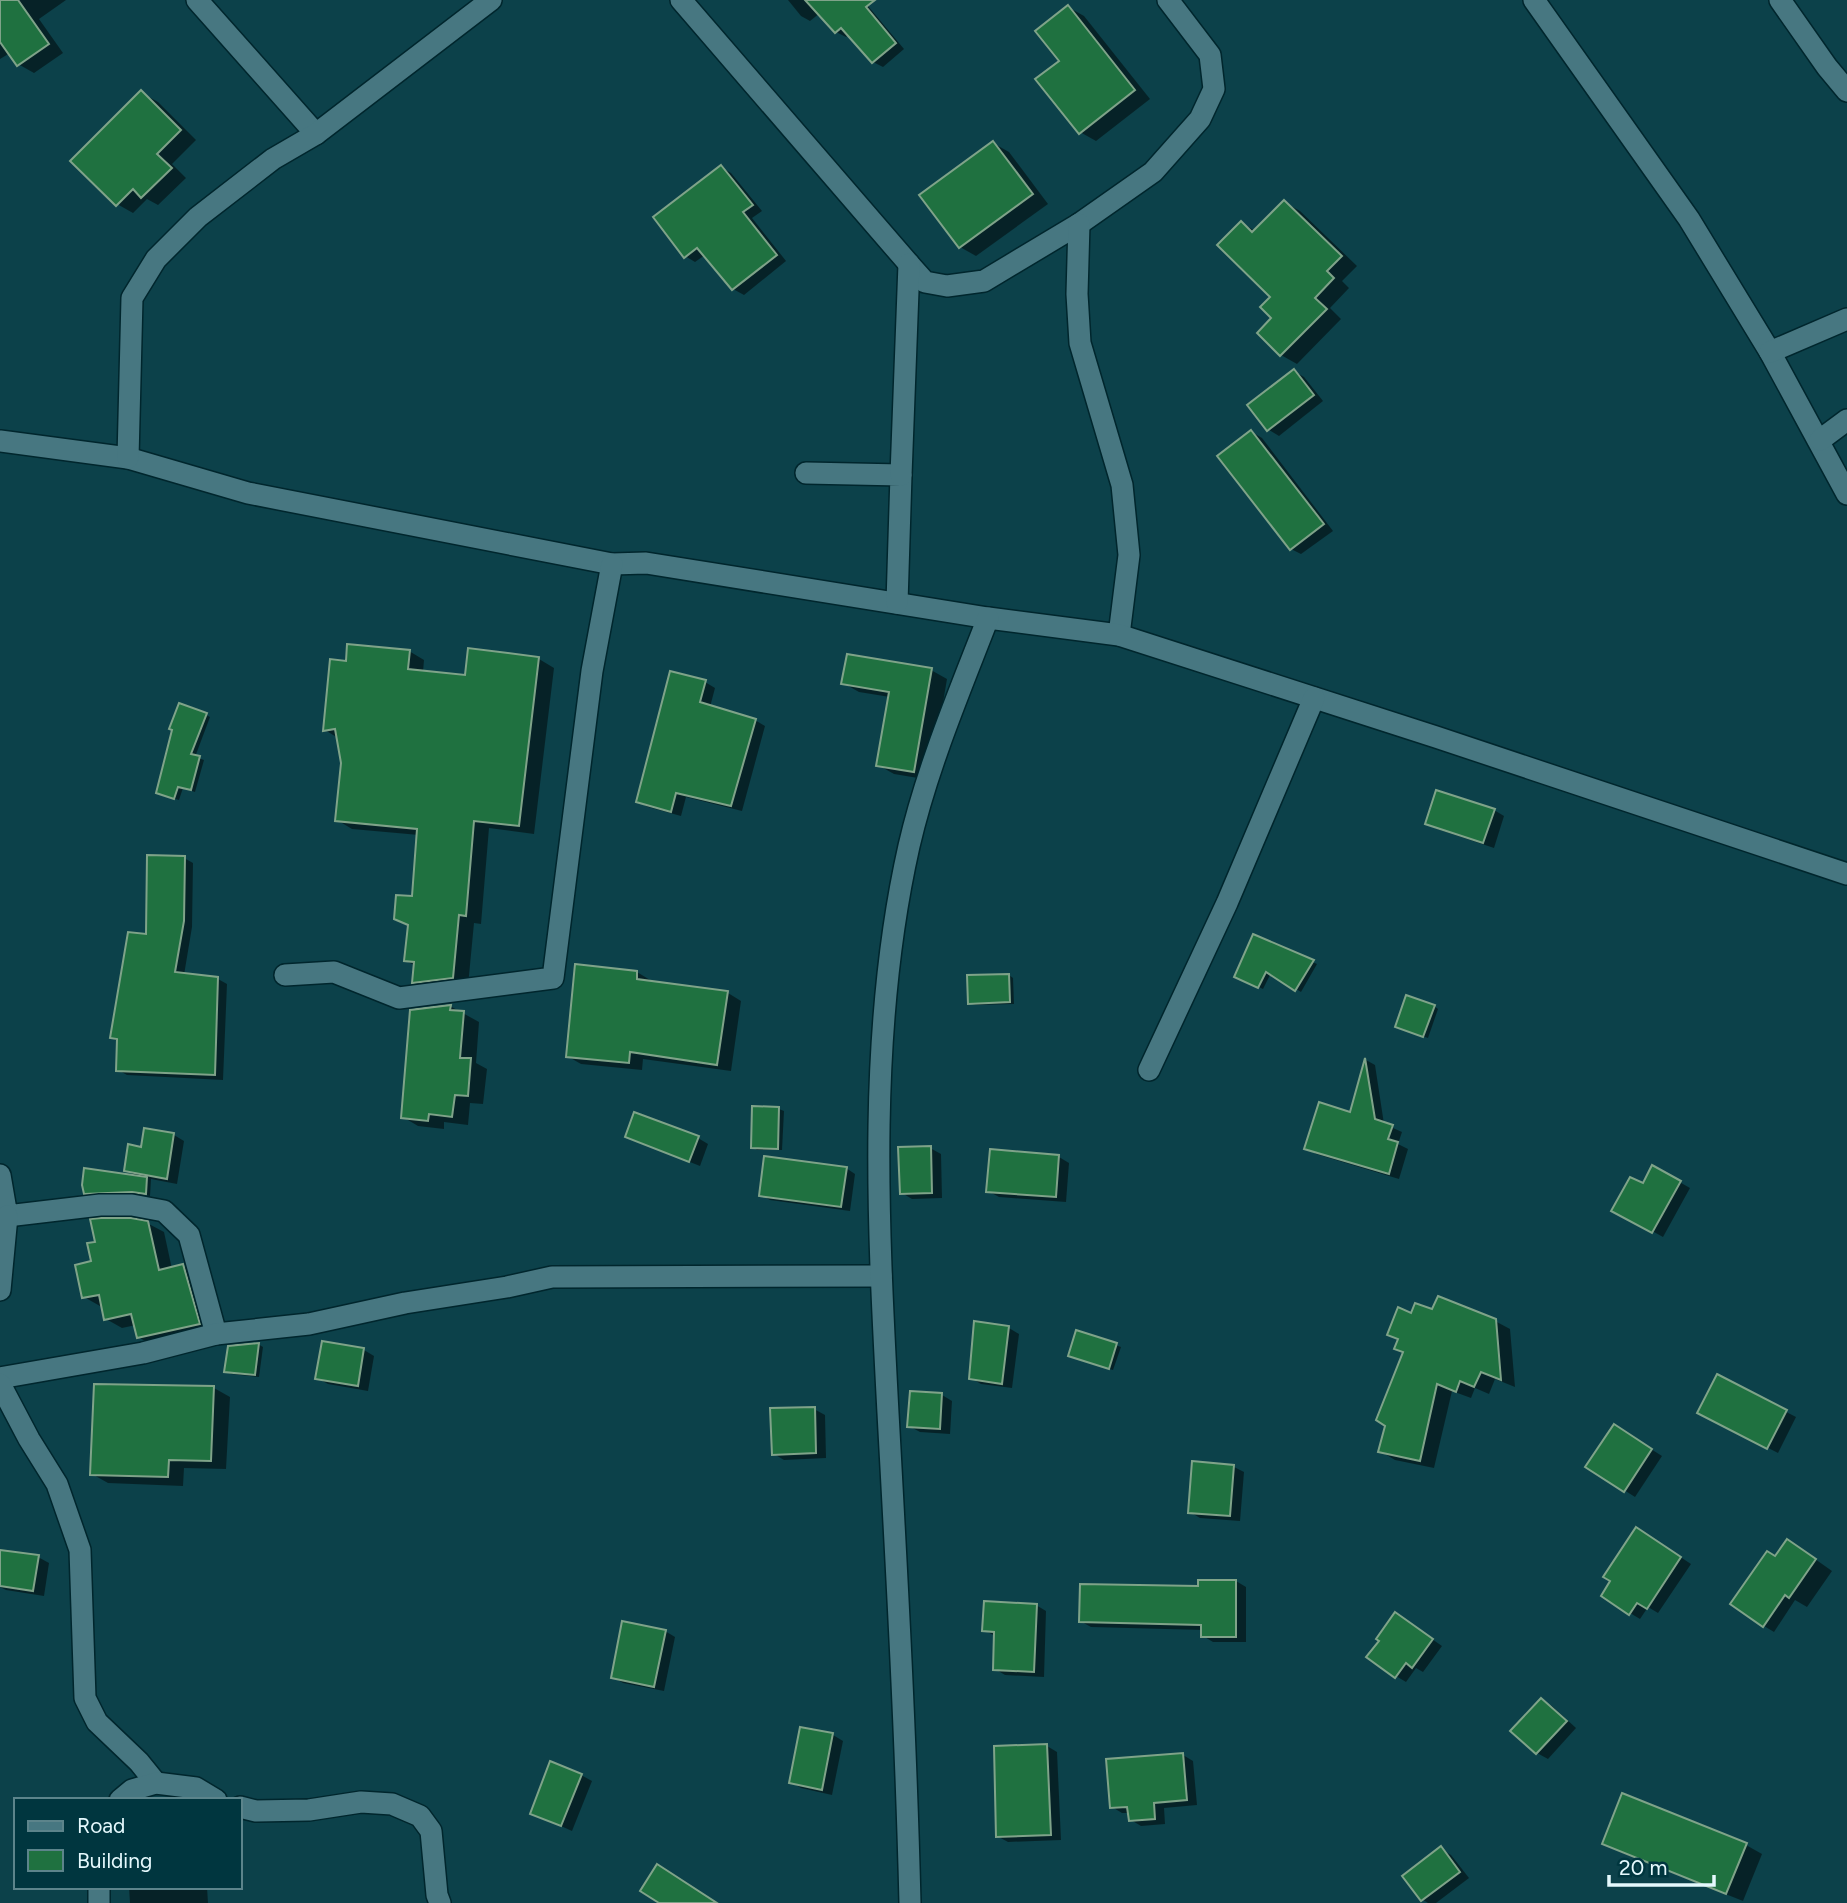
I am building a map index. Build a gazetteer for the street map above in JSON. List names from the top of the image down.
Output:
{
  "legend": ["Road", "Building"],
  "scale_bar": "20 m"
}
